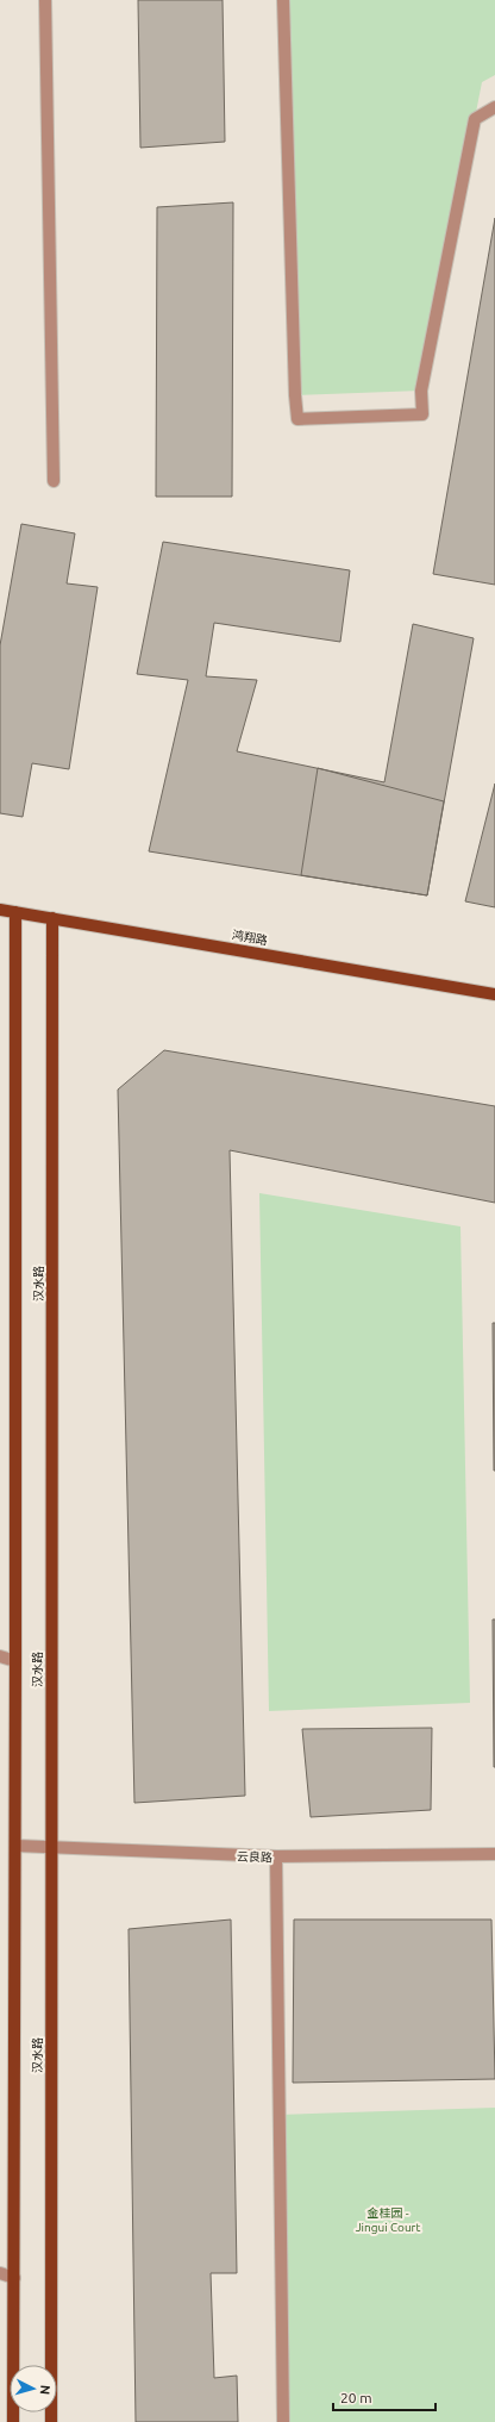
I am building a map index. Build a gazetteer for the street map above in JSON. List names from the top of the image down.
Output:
{
  "streets": {
    "main road": ["鸿翔路", "汉水路"],
    "street": ["云良路"]
  },
  "crossings": [
    ["鸿翔路", "汉水路"],
    ["汉水路", "云良路"]
  ],
  "parks": ["金桂园 - Jingui Court"],
  "scale_bar": "20 m",
  "north": "right"
}
